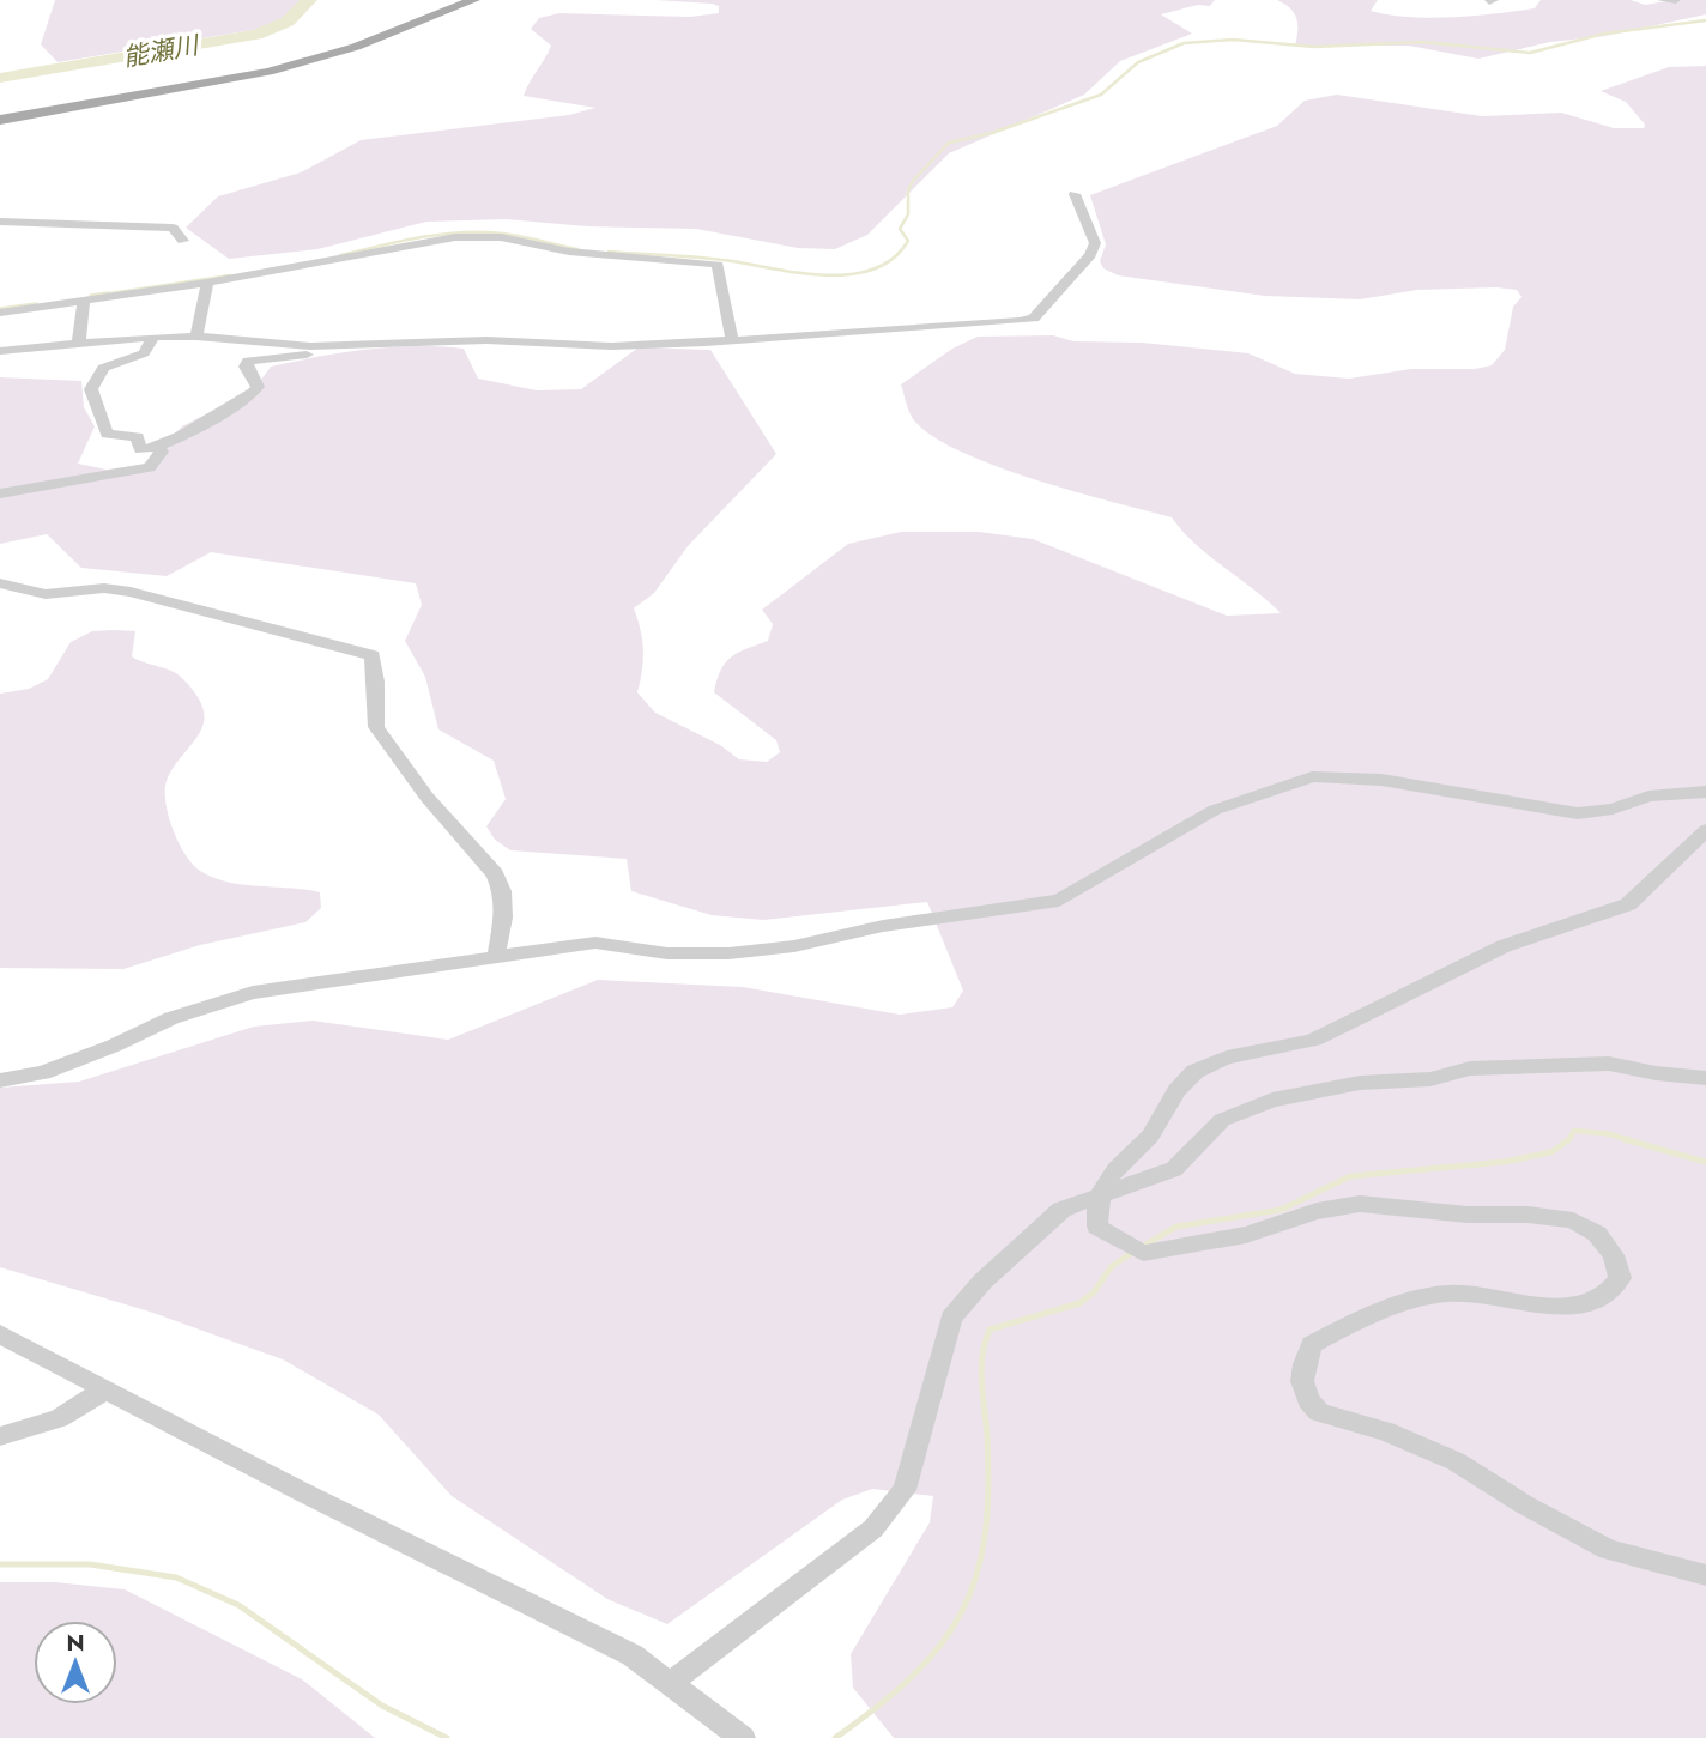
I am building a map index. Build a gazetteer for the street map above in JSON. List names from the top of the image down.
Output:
{
  "water": ["能瀬川"],
  "north": "top"
}
